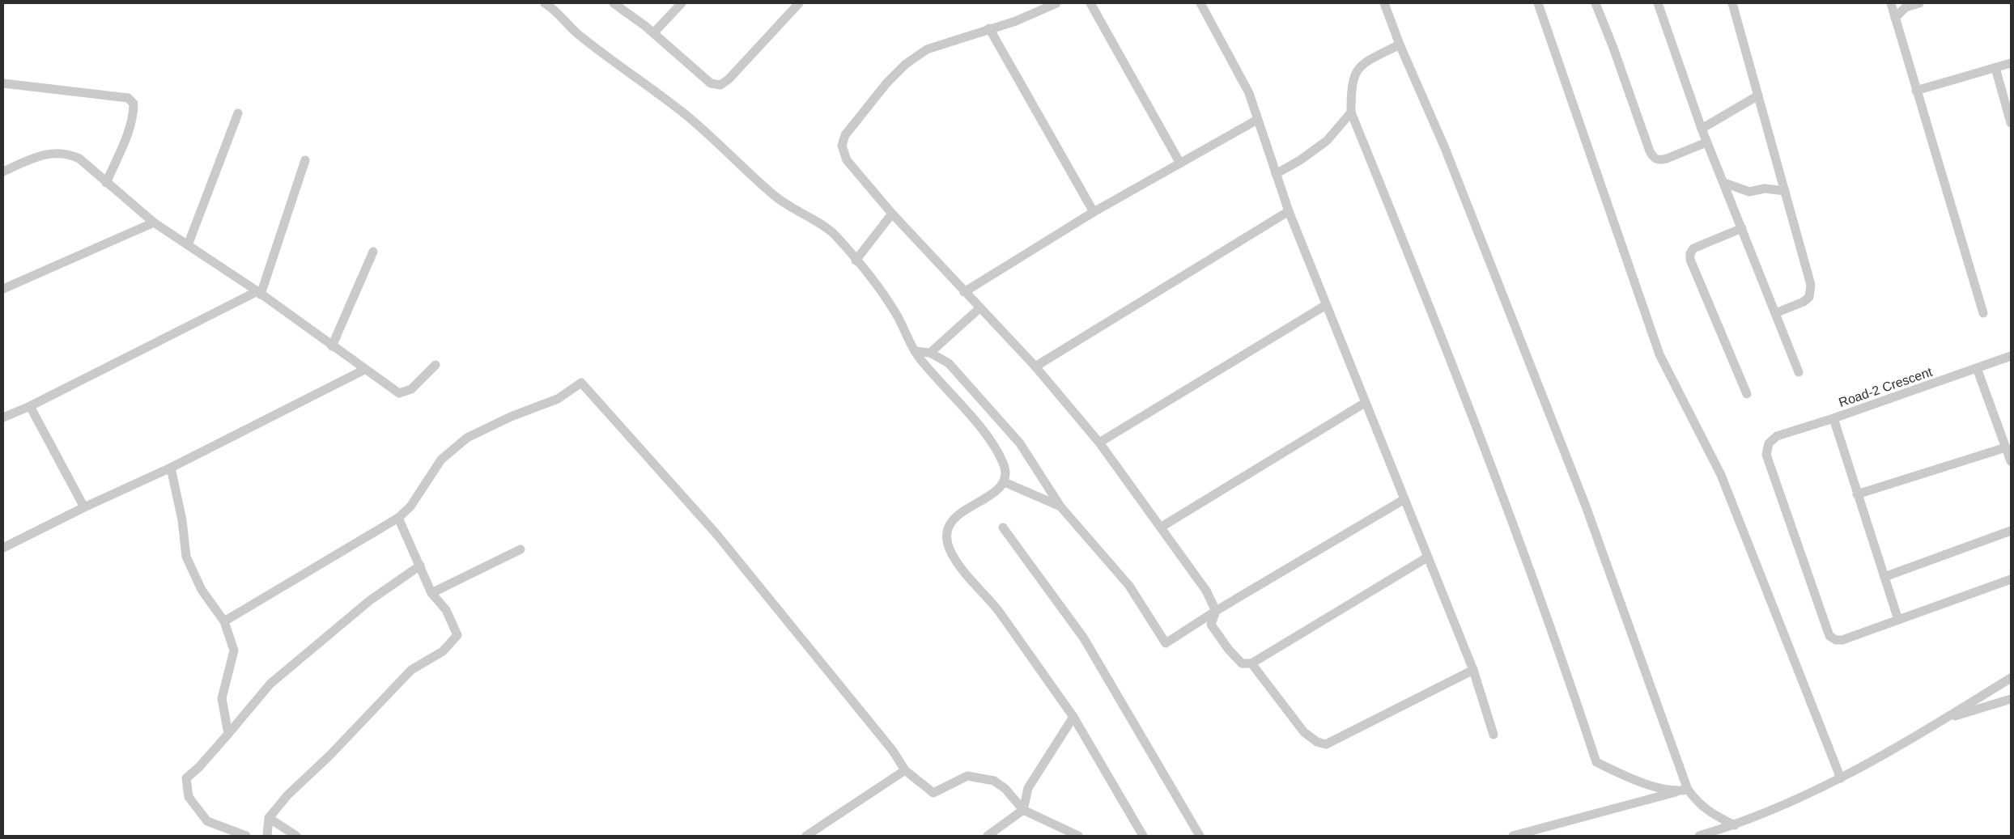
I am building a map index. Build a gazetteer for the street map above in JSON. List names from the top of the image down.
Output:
{
  "streets": {
    "street": ["Road-2 Crescent"]
  }
}
